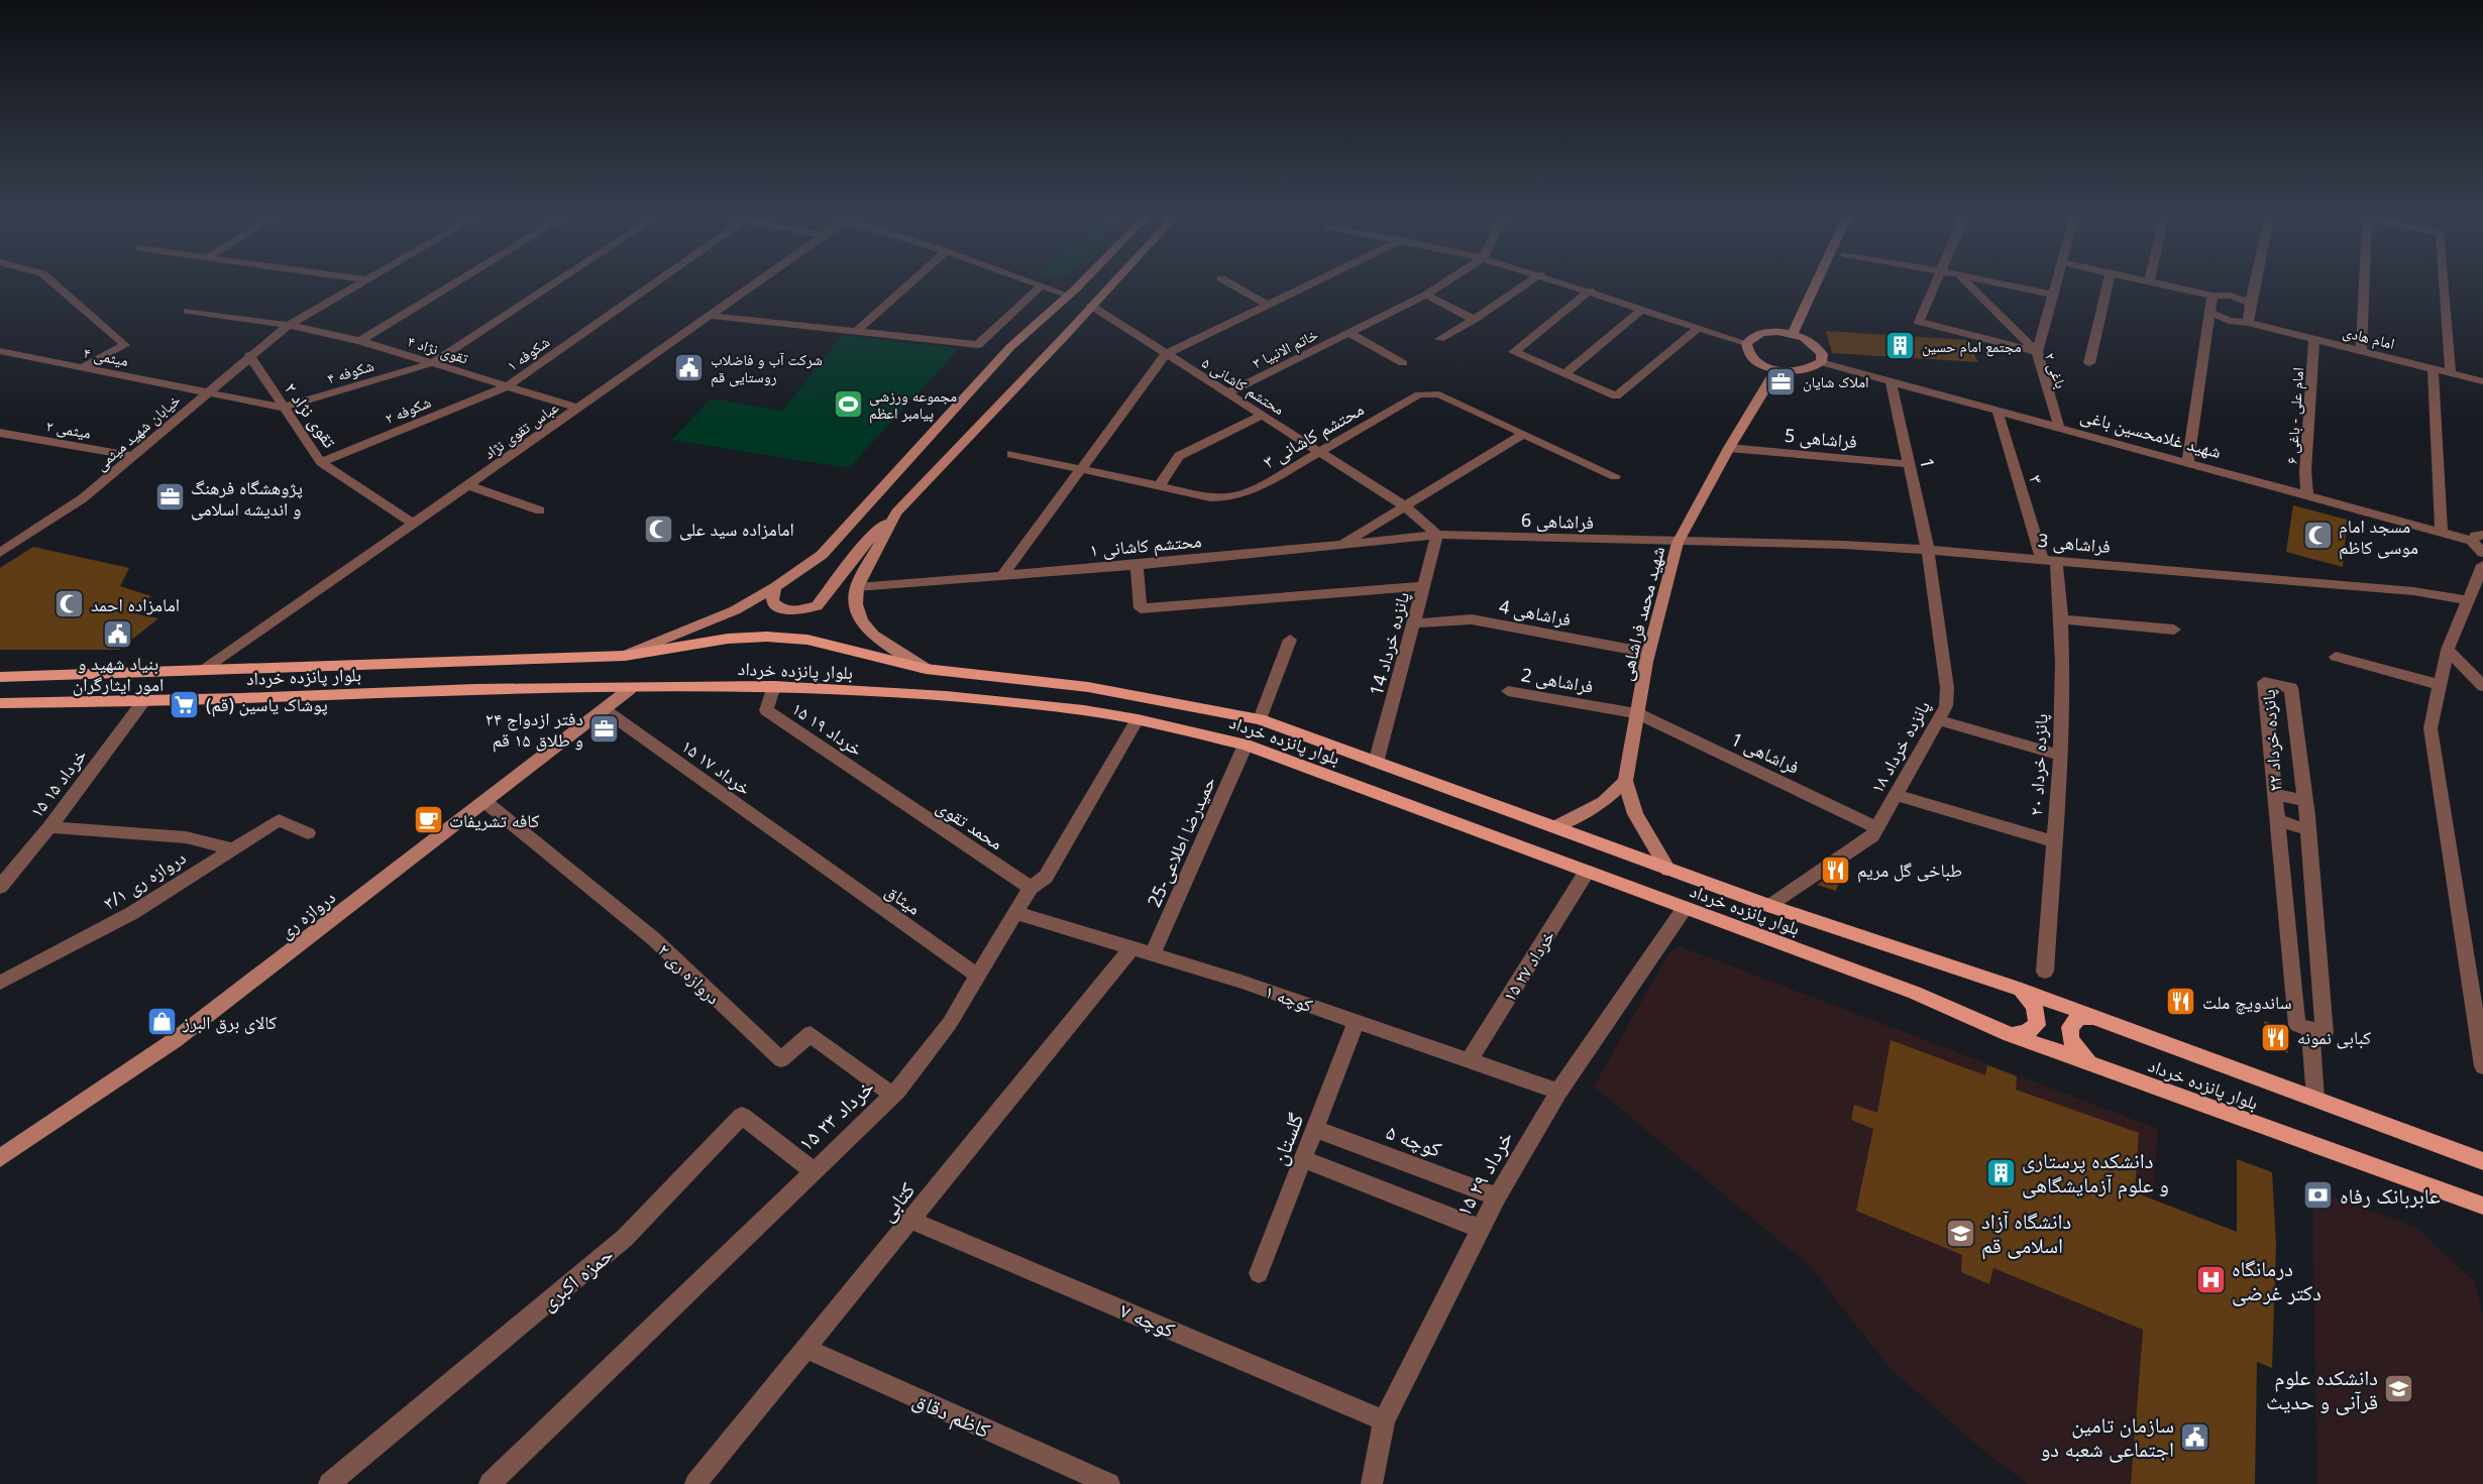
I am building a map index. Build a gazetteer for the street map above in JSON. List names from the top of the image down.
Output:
{
  "streets": {
    "main road": ["شهید محمد فراشاهی", "بلوار پانزده خرداد", "دروازه ری"],
    "street": [
      "امام هادی",
      "خاتم الانبیا ۳",
      "تقوی نژاد ۴",
      "شکوفه ۱",
      "میثمی ۴",
      "باغی ۲",
      "شکوفه ۴",
      "محتشم کاشانی ۵",
      "شکوفه ۲",
      "تقوی نژاد ۲",
      "امام علی - باغی ۶",
      "میثمی ۲",
      "عباس تقوی نژاد",
      "خیابان شهید میثمی",
      "شهید غلامحسین باغی",
      "محتشم کاشانی ۳",
      "فراشاهی 5",
      "1",
      "۳",
      "فراشاهی 6",
      "فراشاهی 3",
      "محتشم کاشانی ۱",
      "فراشاهی 4",
      "پانزده خرداد 14",
      "فراشاهی 2",
      "۱۵ خرداد ۱۹",
      "پانزده خرداد ۲۲",
      "پانزده خرداد ۱۸",
      "فراشاهی 1",
      "پانزده خرداد ۲۰",
      "۱۵ خرداد ۱۷",
      "۱۵ خرداد ۱۵",
      "محمد تقوی",
      "حمیدرضا اطلاعی-25",
      "دروازه ری ۳/۱",
      "میثاق",
      "۱۵ خرداد ۲۷",
      "دروازه ری ۲",
      "کوچه ۱",
      "۱۵ خرداد ۲۳",
      "گلستان",
      "کوچه ۵",
      "۱۵ خرداد ۲۹",
      "کتابی",
      "حمزه اکبری",
      "کوچه ۷",
      "کاظم دقاق"
    ]
  },
  "crossings": [
    ["امام هادی", "امام علی - باغی ۶"],
    ["خاتم الانبیا ۳", "محتشم کاشانی ۵"],
    ["تقوی نژاد ۴", "شکوفه ۱"],
    ["تقوی نژاد ۴", "شکوفه ۴"],
    ["تقوی نژاد ۴", "شکوفه ۲"],
    ["تقوی نژاد ۴", "عباس تقوی نژاد"],
    ["تقوی نژاد ۴", "خیابان شهید میثمی"],
    ["شکوفه ۱", "شکوفه ۲"],
    ["میثمی ۴", "شکوفه ۴"],
    ["میثمی ۴", "خیابان شهید میثمی"],
    ["باغی ۲", "شهید غلامحسین باغی"],
    ["شکوفه ۴", "تقوی نژاد ۲"],
    ["شکوفه ۴", "خیابان شهید میثمی"],
    ["محتشم کاشانی ۵", "محتشم کاشانی ۳"],
    ["محتشم کاشانی ۵", "فراشاهی 6"],
    ["محتشم کاشانی ۵", "محتشم کاشانی ۱"],
    ["محتشم کاشانی ۵", "پانزده خرداد 14"],
    ["شکوفه ۲", "تقوی نژاد ۲"],
    ["تقوی نژاد ۲", "عباس تقوی نژاد"],
    ["تقوی نژاد ۲", "خیابان شهید میثمی"],
    ["امام علی - باغی ۶", "شهید غلامحسین باغی"],
    ["میثمی ۲", "خیابان شهید میثمی"],
    ["عباس تقوی نژاد", "بلوار پانزده خرداد"],
    ["شهید غلامحسین باغی", "1"],
    ["شهید غلامحسین باغی", "۳"],
    ["فراشاهی 5", "1"],
    ["فراشاهی 5", "شهید محمد فراشاهی"],
    ["1", "فراشاهی 3"],
    ["1", "پانزده خرداد ۱۸"],
    ["۳", "فراشاهی 3"],
    ["۳", "پانزده خرداد ۲۰"],
    ["فراشاهی 6", "فراشاهی 3"],
    ["فراشاهی 6", "محتشم کاشانی ۱"],
    ["فراشاهی 6", "شهید محمد فراشاهی"],
    ["فراشاهی 6", "پانزده خرداد 14"],
    ["فراشاهی 3", "شهید محمد فراشاهی"],
    ["فراشاهی 3", "پانزده خرداد ۱۸"],
    ["فراشاهی 3", "پانزده خرداد ۲۰"],
    ["محتشم کاشانی ۱", "پانزده خرداد 14"],
    ["فراشاهی 4", "شهید محمد فراشاهی"],
    ["فراشاهی 4", "پانزده خرداد 14"],
    ["شهید محمد فراشاهی", "فراشاهی 2"],
    ["شهید محمد فراشاهی", "فراشاهی 1"],
    ["پانزده خرداد 14", "بلوار پانزده خرداد"],
    ["بلوار پانزده خرداد", "۱۵ خرداد ۱۹"],
    ["بلوار پانزده خرداد", "پانزده خرداد ۱۸"],
    ["بلوار پانزده خرداد", "۱۵ خرداد ۱۵"],
    ["بلوار پانزده خرداد", "حمیدرضا اطلاعی-25"],
    ["بلوار پانزده خرداد", "دروازه ری"],
    ["بلوار پانزده خرداد", "۱۵ خرداد ۲۷"],
    ["بلوار پانزده خرداد", "۱۵ خرداد ۲۳"],
    ["بلوار پانزده خرداد", "۱۵ خرداد ۲۹"],
    ["فراشاهی 2", "فراشاهی 1"],
    ["۱۵ خرداد ۱۹", "محمد تقوی"],
    ["پانزده خرداد ۱۸", "فراشاهی 1"],
    ["۱۵ خرداد ۱۷", "میثاق"],
    ["۱۵ خرداد ۱۷", "دروازه ری"],
    ["محمد تقوی", "۱۵ خرداد ۲۳"],
    ["حمیدرضا اطلاعی-25", "کوچه ۱"],
    ["میثاق", "۱۵ خرداد ۲۳"],
    ["دروازه ری", "دروازه ری ۲"],
    ["۱۵ خرداد ۲۷", "کوچه ۱"],
    ["دروازه ری ۲", "۱۵ خرداد ۲۳"],
    ["کوچه ۱", "۱۵ خرداد ۲۳"],
    ["کوچه ۱", "گلستان"],
    ["کوچه ۱", "۱۵ خرداد ۲۹"],
    ["کوچه ۱", "کتابی"],
    ["۱۵ خرداد ۲۳", "حمزه اکبری"],
    ["گلستان", "کوچه ۵"],
    ["کوچه ۵", "۱۵ خرداد ۲۹"],
    ["۱۵ خرداد ۲۹", "کوچه ۷"],
    ["کتابی", "کوچه ۷"],
    ["کتابی", "کاظم دقاق"]
  ],
  "places": {
    "building": ["مجتمع امام حسین", "دانشکده پرستاری و علوم آزمایشگاهی"],
    "public building": ["شرکت آب و فاضلاب روستایی قم", "بنیاد شهید و امور ایثارگران", "سازمان تامین اجتماعی شعبه دو"],
    "office": ["املاک شایان", "پژوهشگاه فرهنگ و اندیشه اسلامی", "دفتر ازدواج ۲۴ و طلاق ۱۵ قم"],
    "sports": ["مجموعه ورزشی پیامبر اعظم"],
    "mosque": ["امامزاده سید علی", "مسجد امام موسی کاظم", "امامزاده احمد"],
    "supermarket": ["پوشاک یاسین (قم)"],
    "cafe": ["کافه تشریفات"],
    "restaurant": ["طباخی گل مریم", "ساندویچ ملت", "کبابی نمونه"],
    "shop": ["کالای برق البرز"],
    "bank": ["عابربانک رفاه"],
    "school or university": ["دانشگاه آزاد اسلامی قم", "دانشکده علوم قرآنی و حدیث"],
    "hospital": ["درمانگاه دکتر غرضی"]
  }
}
